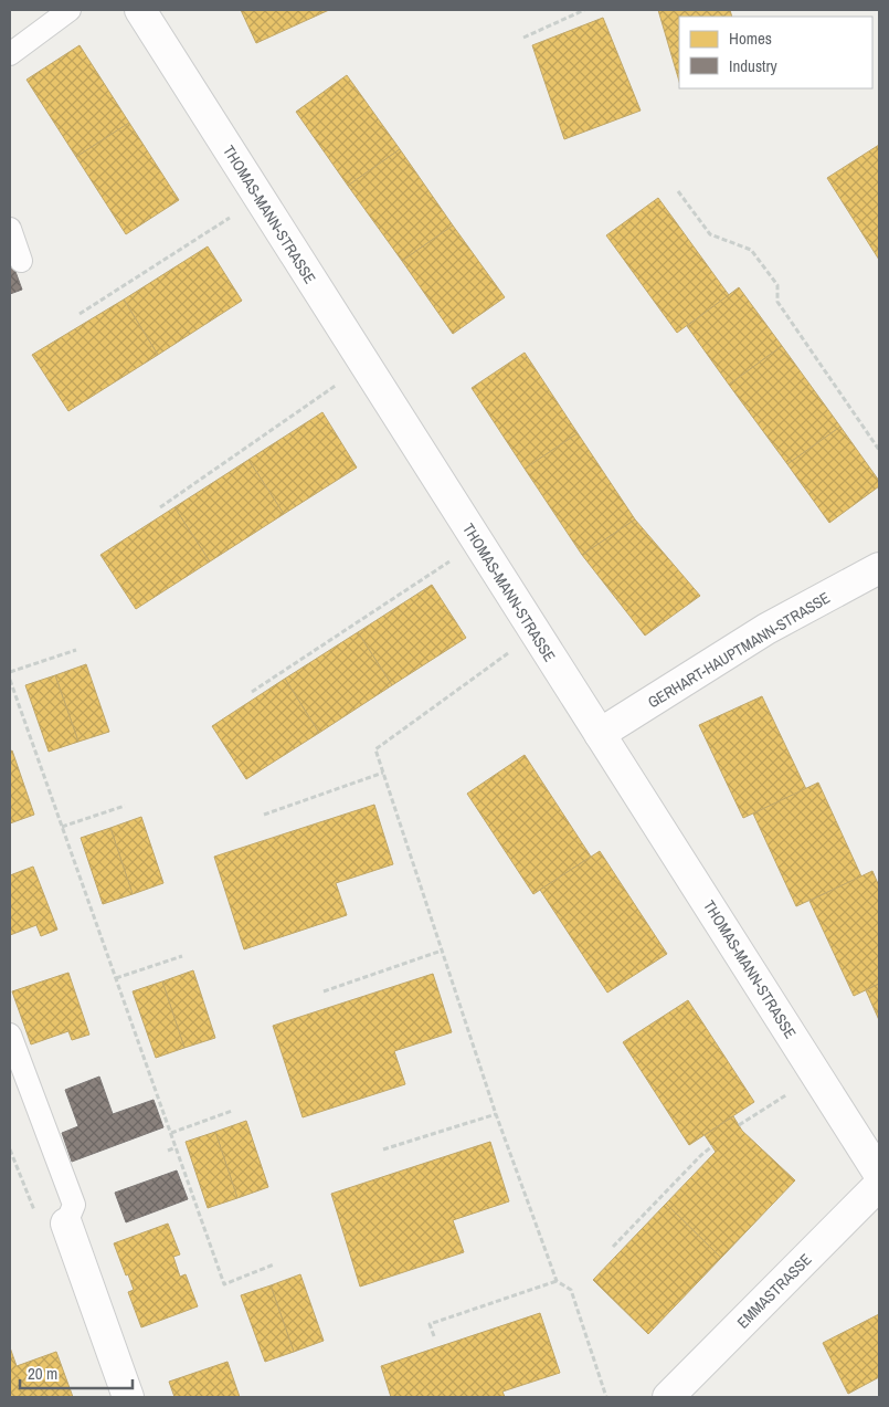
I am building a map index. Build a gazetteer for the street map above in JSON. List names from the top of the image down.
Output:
{
  "streets": {
    "street": ["THOMAS-MANN-STRASSE", "GERHART-HAUPTMANN-STRASSE", "EMMASTRASSE"]
  },
  "crossings": [
    ["THOMAS-MANN-STRASSE", "GERHART-HAUPTMANN-STRASSE"]
  ],
  "legend": ["Homes", "Industry"],
  "scale_bar": "20 m"
}
